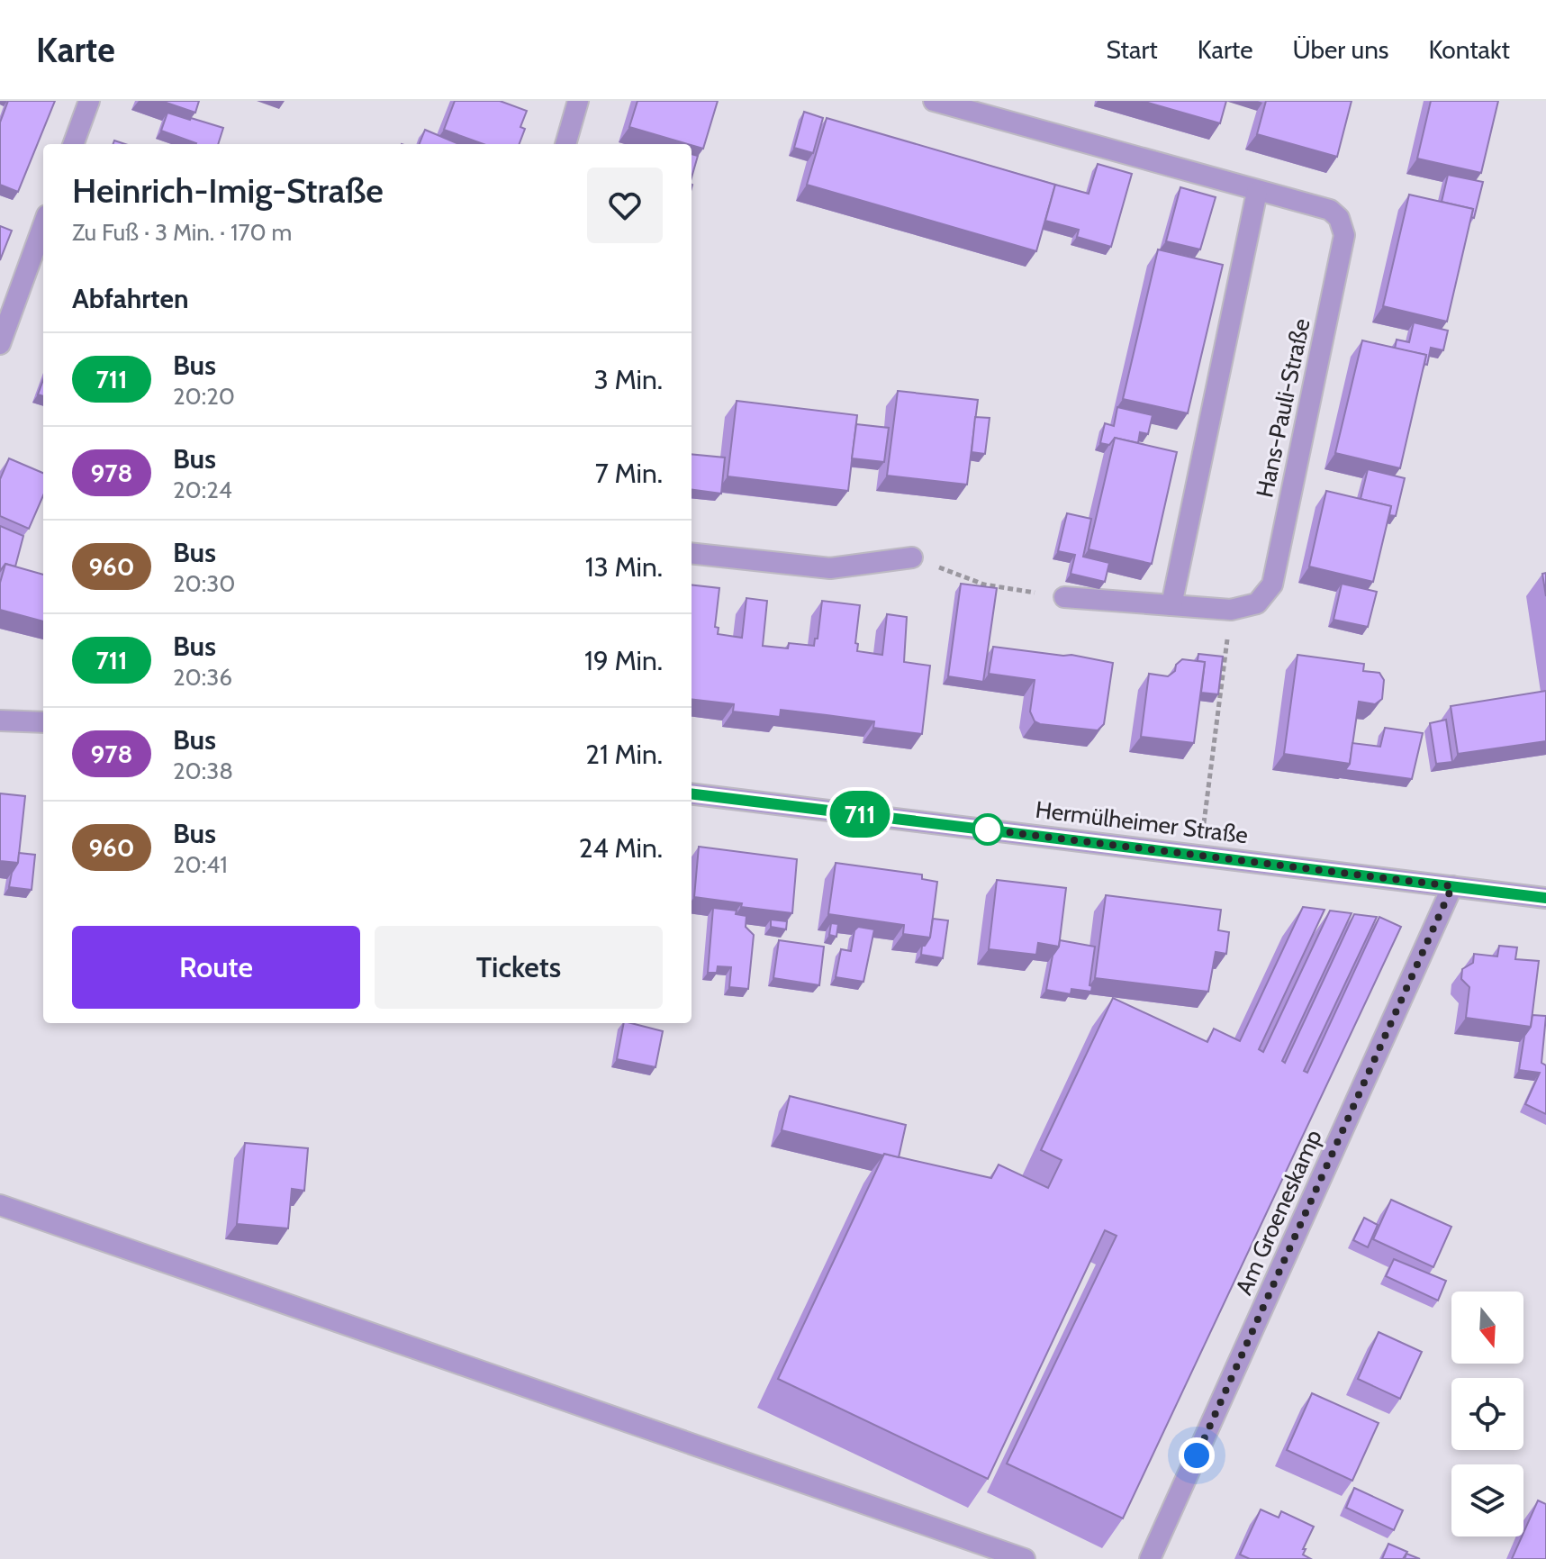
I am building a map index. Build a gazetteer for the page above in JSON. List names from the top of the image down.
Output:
{
  "streets": {
    "street": ["Hans-Pauli-Straße", "Hermülheimer Straße", "Am Groeneskamp"]
  },
  "crossings": [
    ["Hermülheimer Straße", "Am Groeneskamp"]
  ],
  "lines": ["bus line 711"],
  "north": "bottom",
  "page": {
    "header": "Karte",
    "nav": [
      "Start",
      "Karte",
      "Über uns",
      "Kontakt"
    ],
    "on_map": "711",
    "heading": [
      ["Heinrich-Imig-Straße", "Zu Fuß · 3 Min. · 170 m"],
      "Abfahrten"
    ],
    "list": [
      {
        "mark": "711",
        "name": "Bus",
        "note": "20:20",
        "value": "3 Min."
      },
      {
        "mark": "978",
        "name": "Bus",
        "note": "20:24",
        "value": "7 Min."
      },
      {
        "mark": "960",
        "name": "Bus",
        "note": "20:30",
        "value": "13 Min."
      },
      {
        "mark": "711",
        "name": "Bus",
        "note": "20:36",
        "value": "19 Min."
      },
      {
        "mark": "978",
        "name": "Bus",
        "note": "20:38",
        "value": "21 Min."
      },
      {
        "mark": "960",
        "name": "Bus",
        "note": "20:41",
        "value": "24 Min."
      }
    ],
    "buttons": ["Route", "Tickets"]
  }
}
